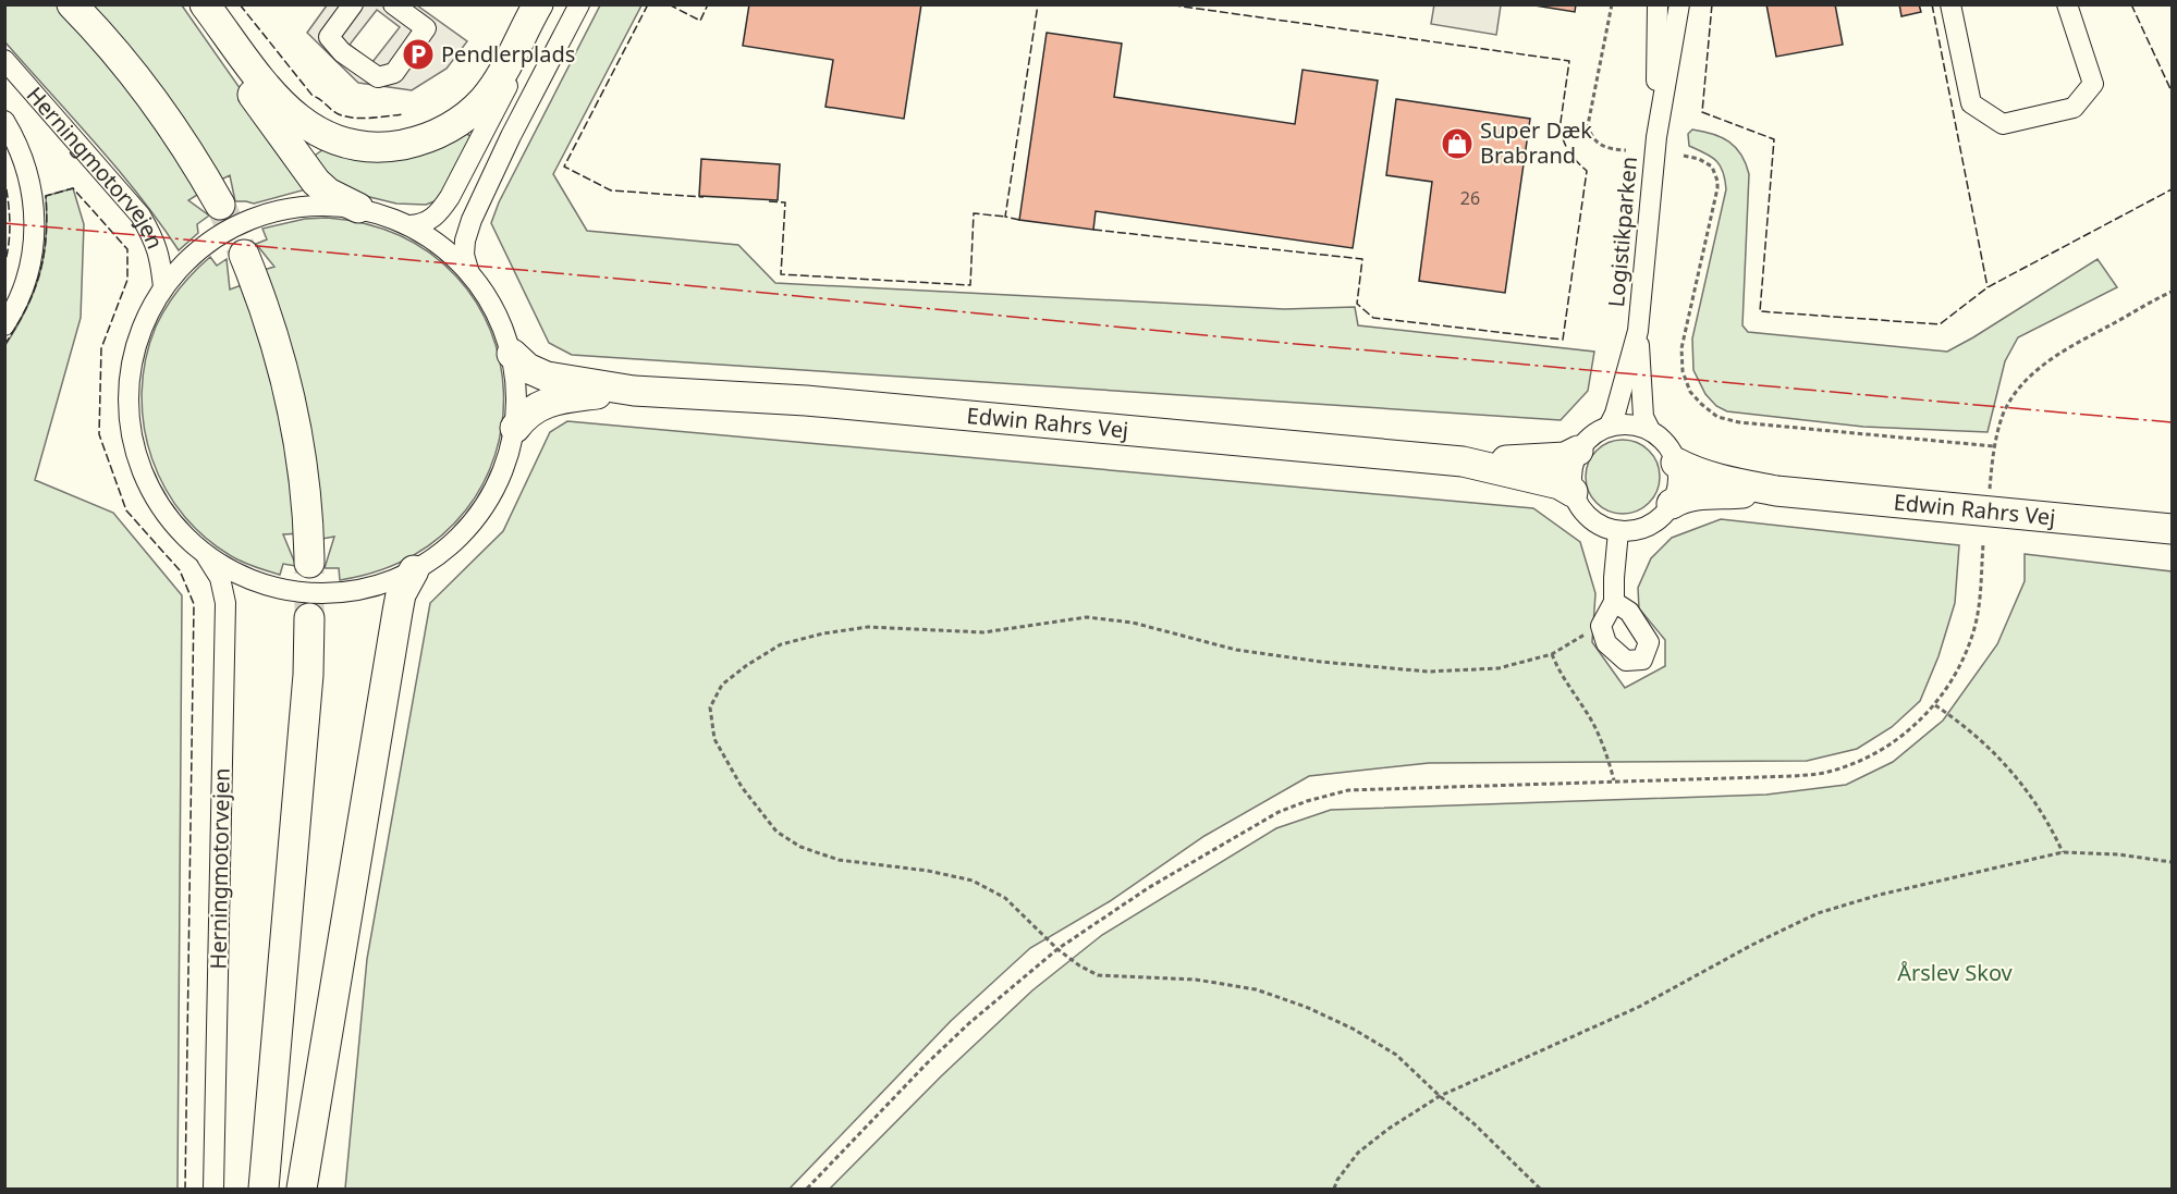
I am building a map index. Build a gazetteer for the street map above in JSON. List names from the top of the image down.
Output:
{
  "streets": {
    "highway": ["Edwin Rahrs Vej"],
    "street": ["Herningmotorvejen", "Logistikparken"]
  },
  "parks": ["Årslev Skov"],
  "places": {
    "parking": ["Pendlerplads"],
    "shop": ["Super Dæk Brabrand"]
  },
  "house_numbers": ["26"]
}
